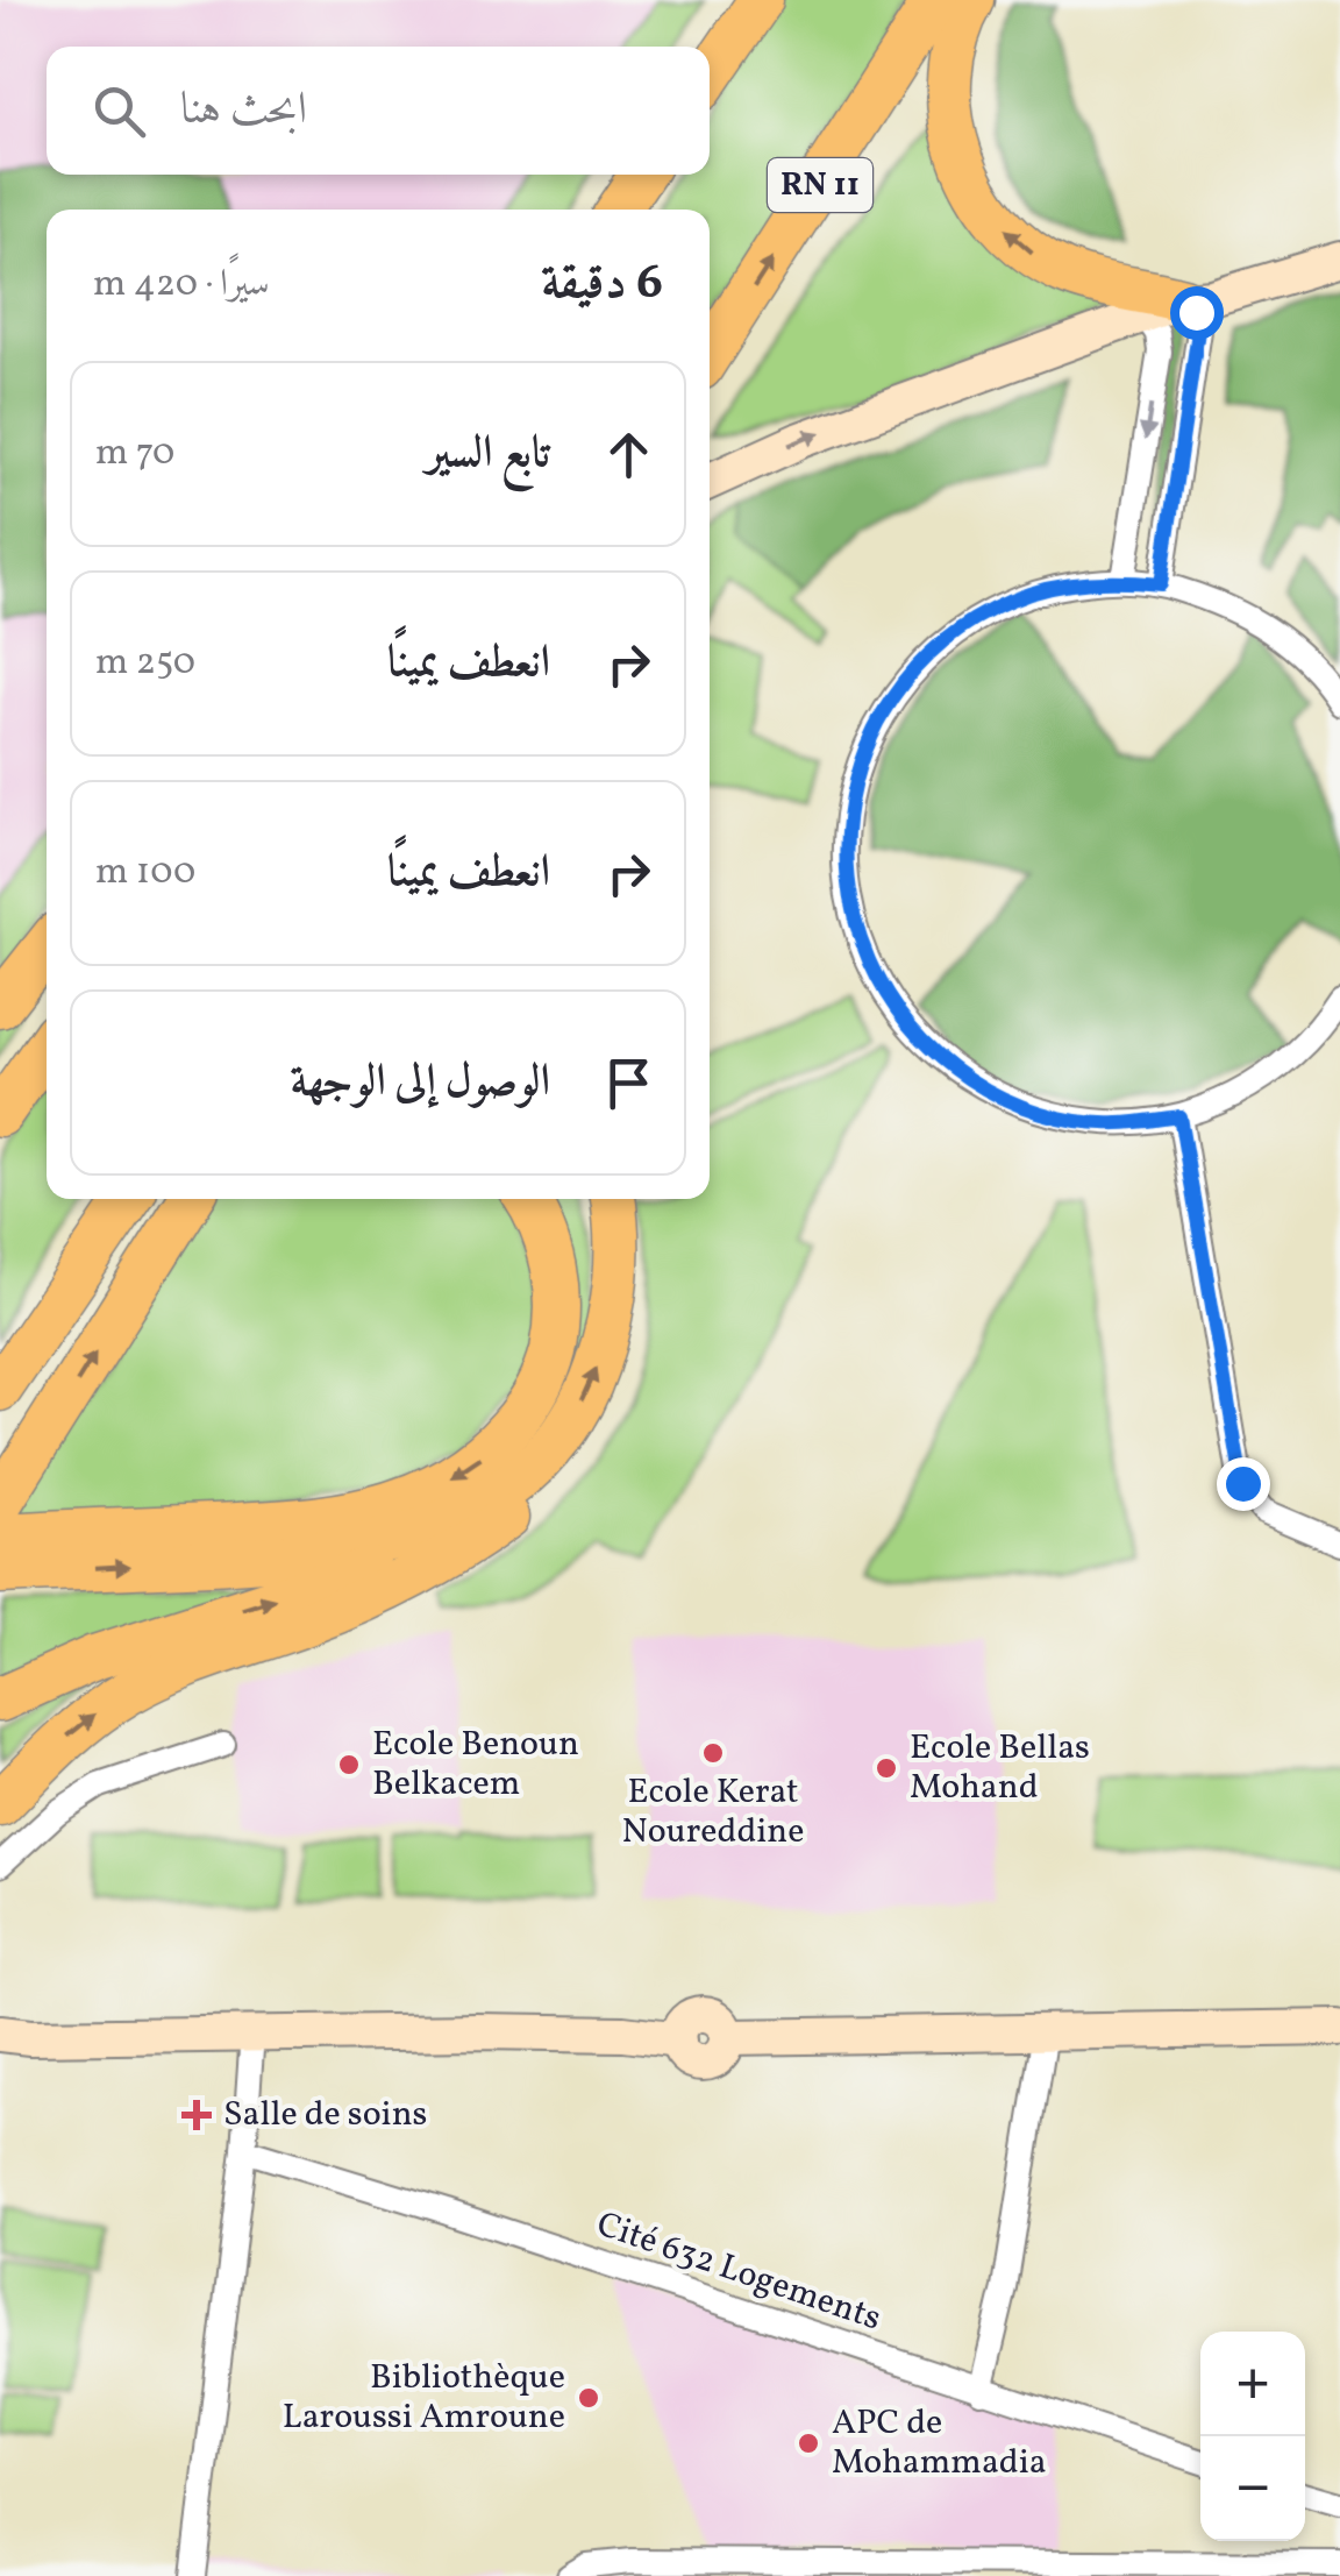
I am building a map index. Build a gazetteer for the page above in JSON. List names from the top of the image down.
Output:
{
  "streets": {
    "highway": ["RN 11"],
    "street": ["Cité 632 Logements"]
  },
  "places": {
    "other": [
      "Ecole Kerat Noureddine",
      "Ecole Benoun Belkacem",
      "Ecole Bellas Mohand",
      "Bibliothèque Laroussi Amroune",
      "APC de Mohammadia"
    ],
    "health": ["Salle de soins"]
  },
  "page": {
    "search": "ابحث هنا",
    "heading": ["6 دقيقة", "سيرًا · 420 m"],
    "list": [
      ["تابع السير", "70 m"],
      ["انعطف يمينًا", "250 m"],
      ["انعطف يمينًا", "100 m"],
      "الوصول إلى الوجهة"
    ],
    "map_buttons": ["+", "−"]
  }
}
